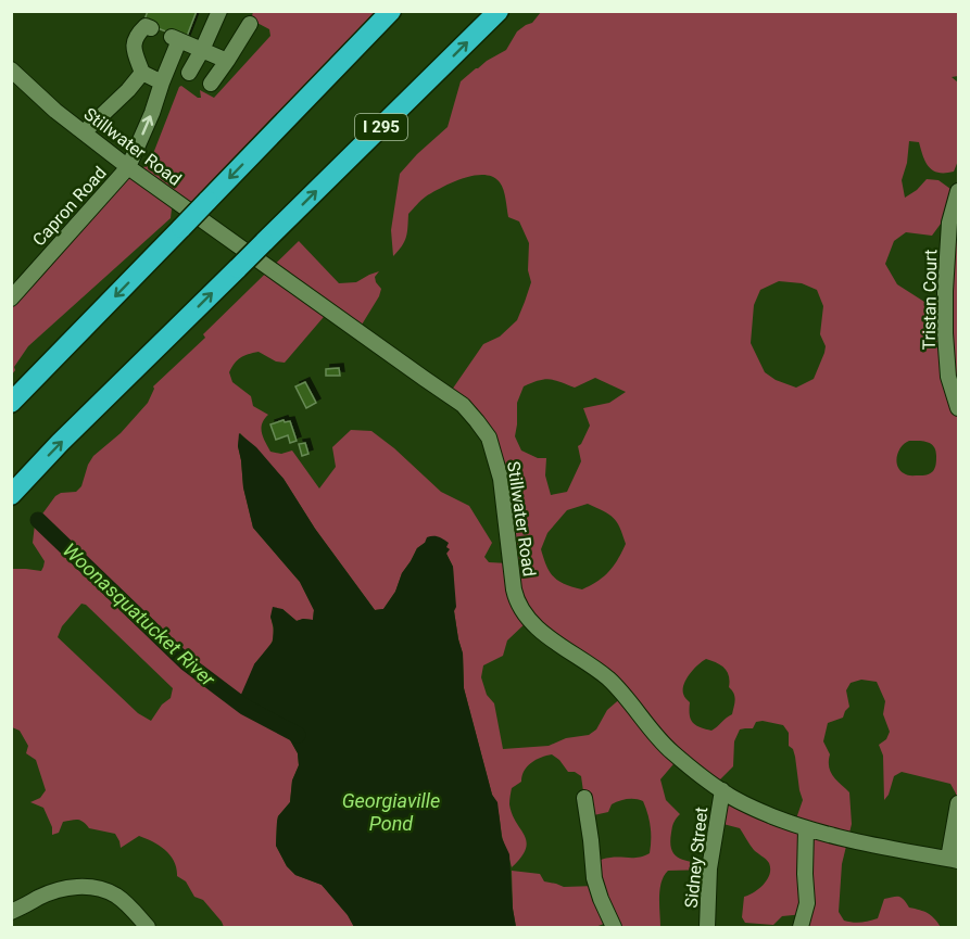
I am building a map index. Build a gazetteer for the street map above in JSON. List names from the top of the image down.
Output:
{
  "streets": {
    "highway": ["I 295"],
    "street": [
      "Stillwater Road",
      "Capron Road",
      "Tristan Court",
      "Sidney Street"
    ]
  },
  "crossings": [
    ["Stillwater Road", "Capron Road"],
    ["Stillwater Road", "Sidney Street"]
  ],
  "water": ["Woonasquatucket River", "Georgiaville Pond"]
}
